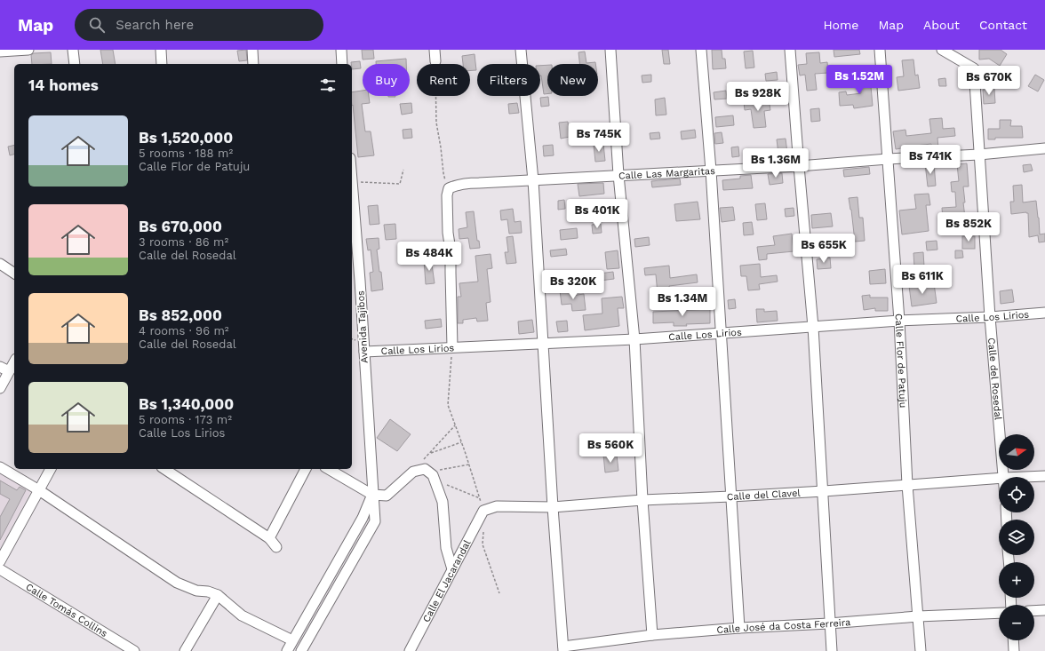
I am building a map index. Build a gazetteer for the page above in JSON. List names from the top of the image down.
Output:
{
  "streets": {
    "street": [
      "Calle Las Margaritas",
      "Calle Los Lirios",
      "Avenida Tajibos",
      "Calle Flor de Patuju",
      "Calle del Rosedal",
      "Calle del Clavel",
      "Calle El Jacarandal",
      "Calle Tomás Collins",
      "Calle José da Costa Ferreira"
    ]
  },
  "crossings": [
    ["Calle Las Margaritas", "Calle Flor de Patuju"],
    ["Calle Las Margaritas", "Calle del Rosedal"],
    ["Calle Los Lirios", "Avenida Tajibos"],
    ["Calle Los Lirios", "Calle Flor de Patuju"],
    ["Calle Los Lirios", "Calle del Rosedal"],
    ["Calle Flor de Patuju", "Calle del Clavel"],
    ["Calle Flor de Patuju", "Calle José da Costa Ferreira"],
    ["Calle del Clavel", "Calle El Jacarandal"]
  ],
  "north": "right",
  "page": {
    "header": "Map",
    "search": "Search here",
    "nav": [
      "Home",
      "Map",
      "About",
      "Contact"
    ],
    "chip": [
      "Buy",
      "Rent",
      "Filters",
      "New"
    ],
    "heading": "14 homes",
    "price": [
      "Bs 1.52M",
      "Bs 670K",
      "Bs 928K",
      "Bs 745K",
      "Bs 741K",
      "Bs 1.36M",
      "Bs 401K",
      "Bs 852K",
      "Bs 655K",
      "Bs 484K",
      "Bs 611K",
      "Bs 320K",
      "Bs 1.34M",
      "Bs 560K"
    ],
    "list": [
      {
        "name": "Bs 1,520,000",
        "note": "5 rooms · 188 m² · Calle Flor de Patuju"
      },
      {
        "name": "Bs 670,000",
        "note": "3 rooms · 86 m² · Calle del Rosedal"
      },
      {
        "name": "Bs 852,000",
        "note": "4 rooms · 96 m² · Calle del Rosedal"
      },
      {
        "name": "Bs 1,340,000",
        "note": "5 rooms · 173 m² · Calle Los Lirios"
      }
    ],
    "map_buttons": ["+", "−"]
  }
}
